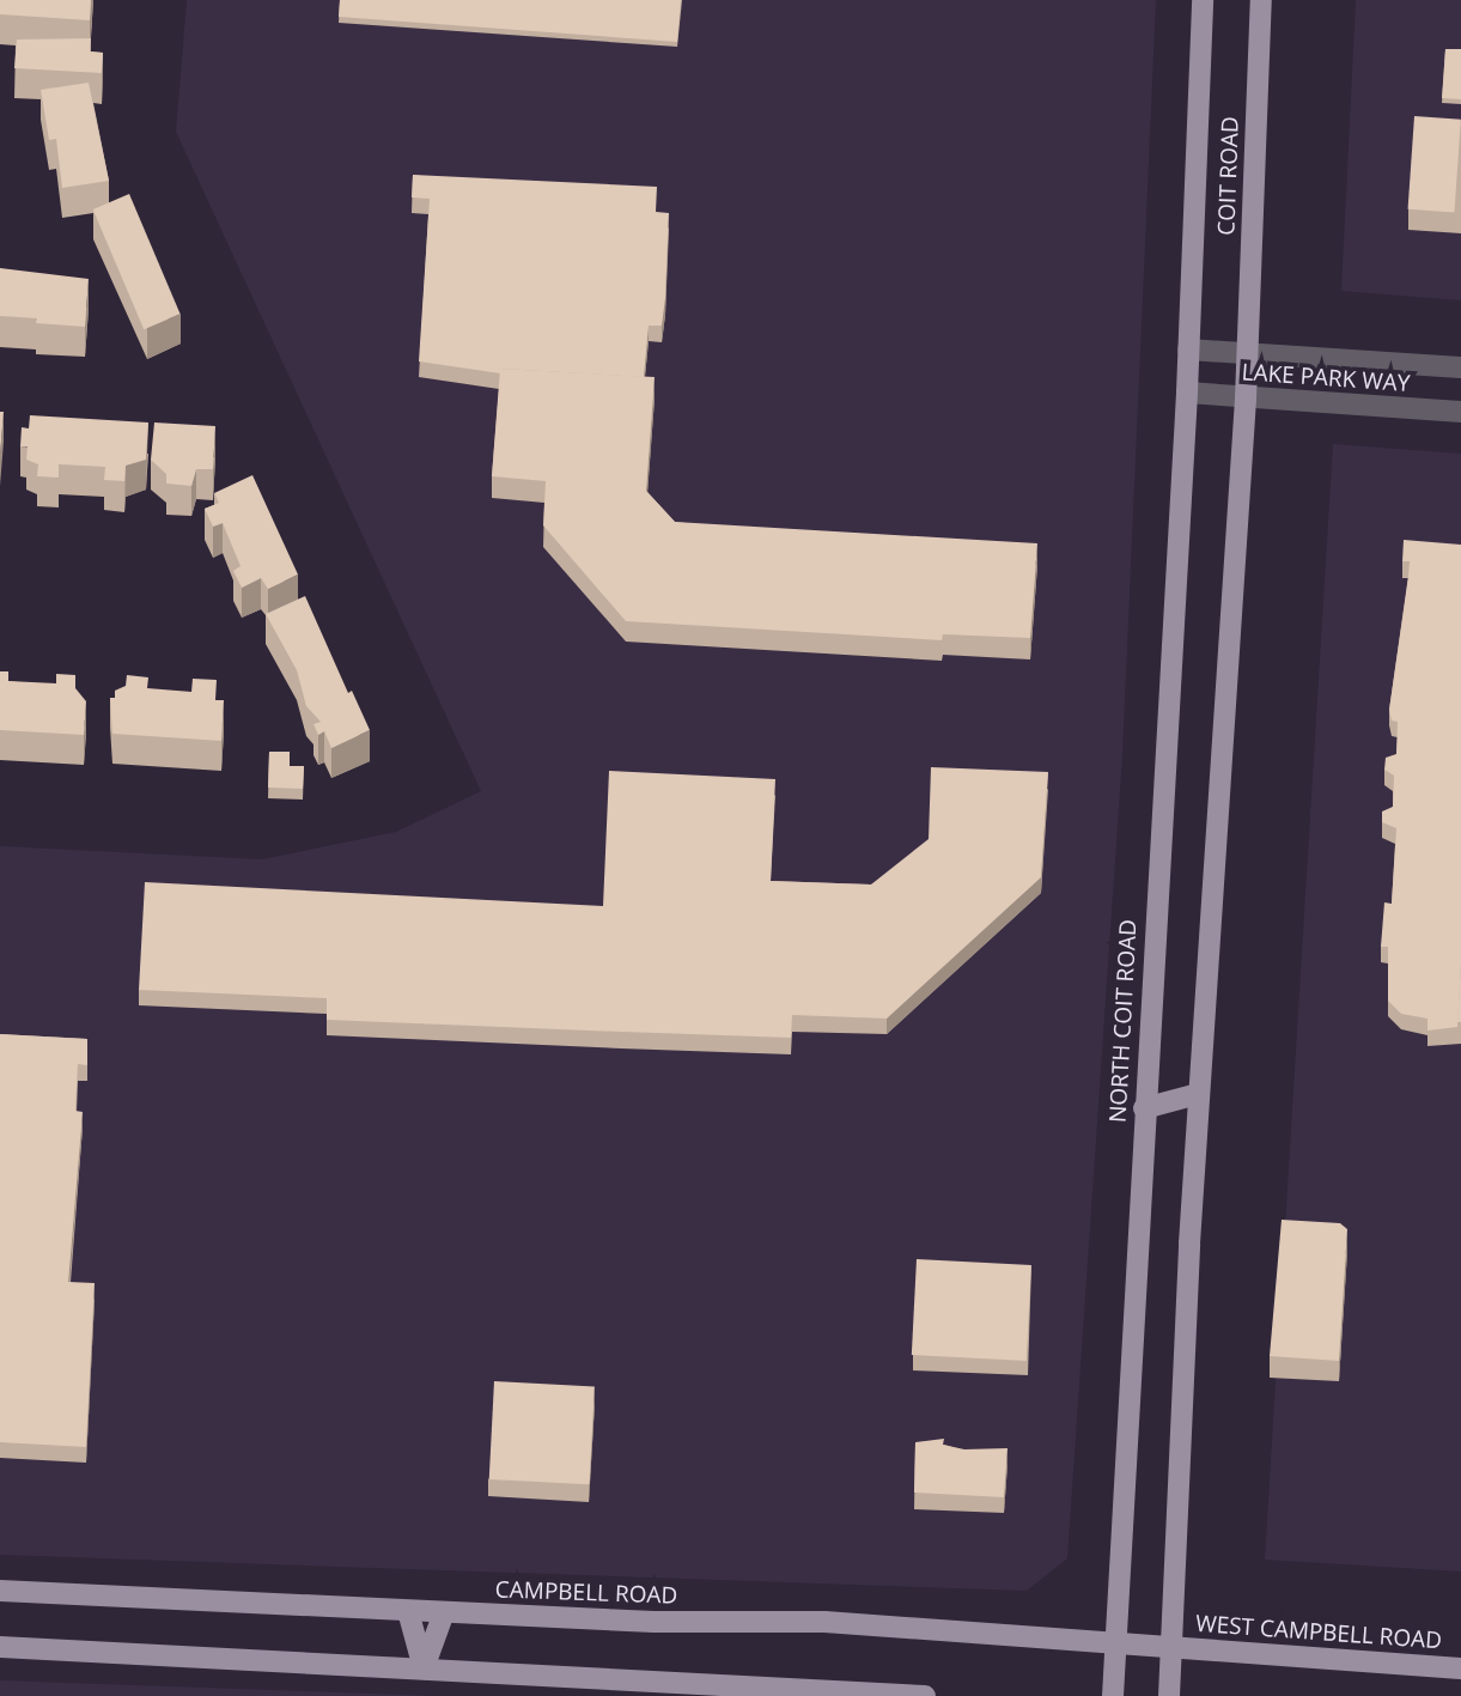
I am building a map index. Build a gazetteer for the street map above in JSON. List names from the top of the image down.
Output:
{
  "streets": {
    "main road": [
      "COIT ROAD",
      "NORTH COIT ROAD",
      "CAMPBELL ROAD",
      "WEST CAMPBELL ROAD"
    ],
    "street": ["LAKE PARK WAY"]
  },
  "crossings": [
    ["COIT ROAD", "LAKE PARK WAY"],
    ["COIT ROAD", "NORTH COIT ROAD"],
    ["LAKE PARK WAY", "NORTH COIT ROAD"],
    ["NORTH COIT ROAD", "CAMPBELL ROAD"],
    ["CAMPBELL ROAD", "WEST CAMPBELL ROAD"]
  ]
}
